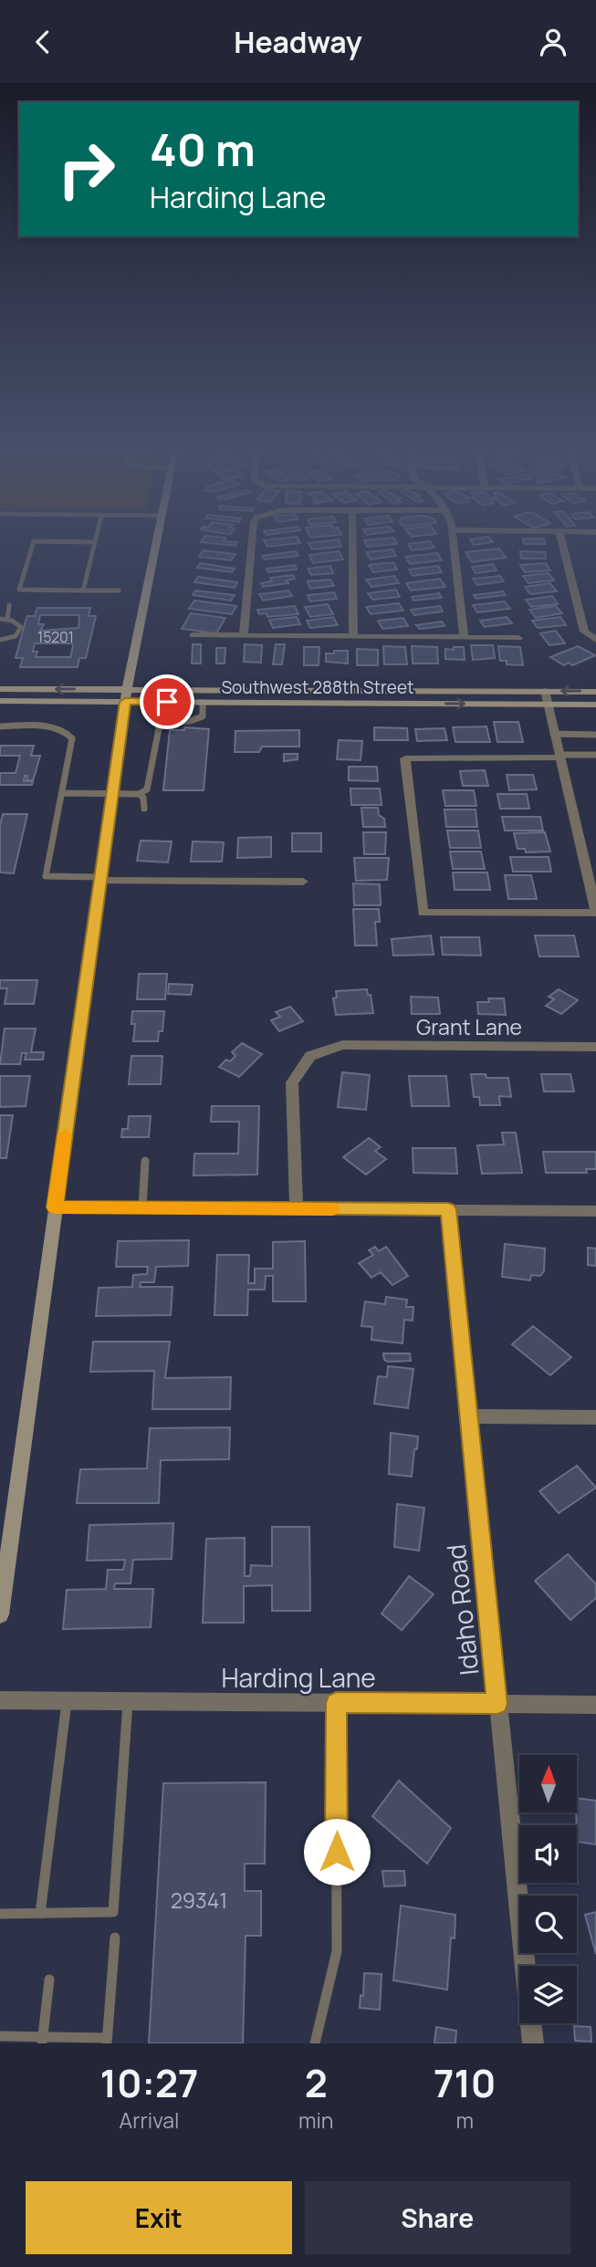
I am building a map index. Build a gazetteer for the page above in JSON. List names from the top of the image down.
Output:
{
  "streets": {
    "street": [
      "Southwest 288th Street",
      "Grant Lane",
      "Idaho Road",
      "Harding Lane"
    ]
  },
  "crossings": [
    ["Idaho Road", "Harding Lane"]
  ],
  "house_numbers": ["15201", "29341"],
  "north": "top",
  "page": {
    "header": "Headway",
    "turn": ["40 m", "Harding Lane"],
    "eta": [
      "10:27",
      "Arrival",
      "2",
      "min",
      "710",
      "m"
    ],
    "buttons": ["Exit", "Share"]
  }
}
